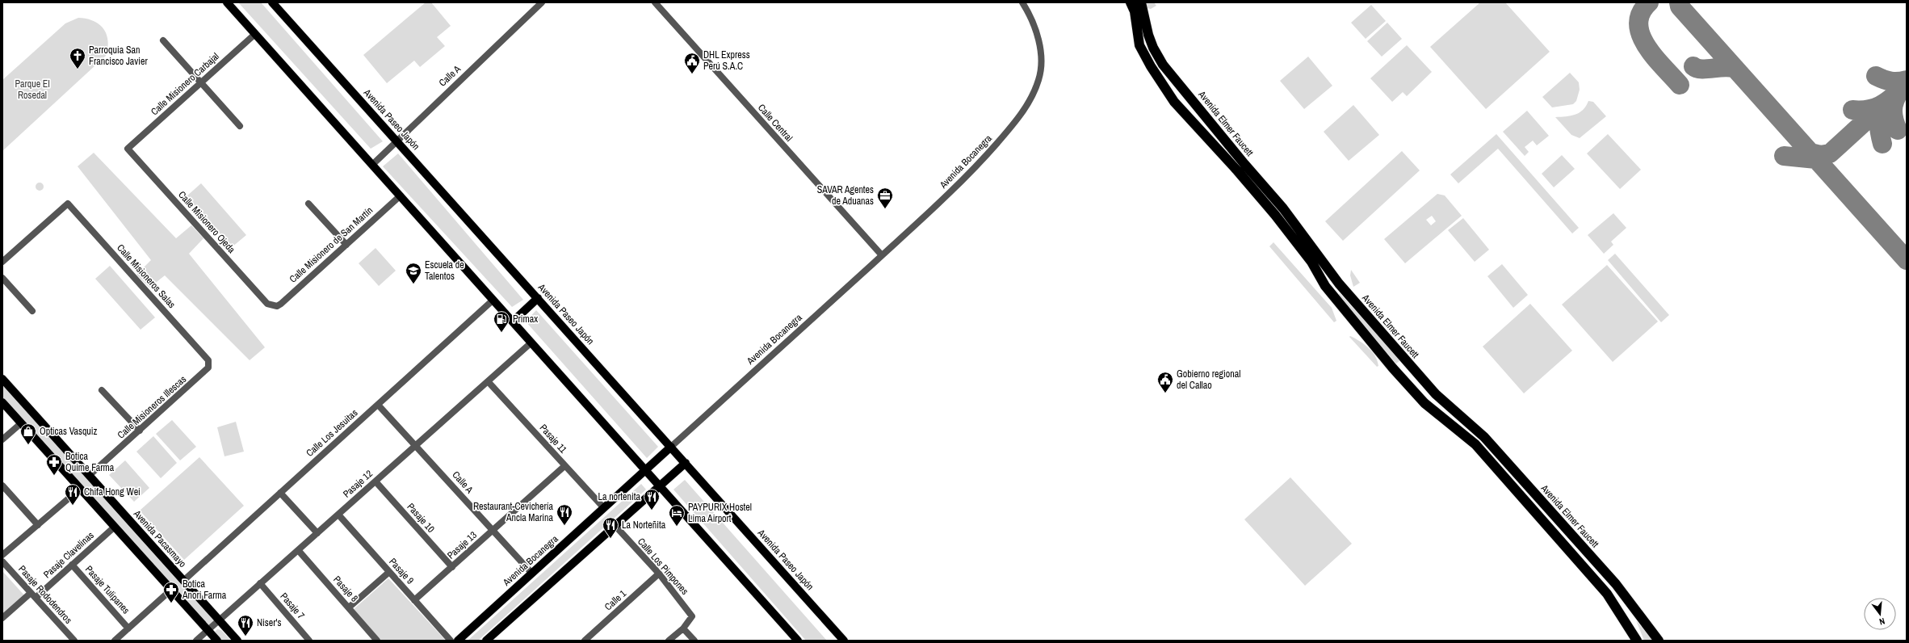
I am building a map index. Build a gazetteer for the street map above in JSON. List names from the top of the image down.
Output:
{
  "streets": {
    "highway": ["Avenida Elmer Faucett"],
    "main road": ["Avenida Paseo Japón", "Avenida Bocanegra", "Avenida Pacasmayo"],
    "street": [
      "Calle A",
      "Calle Misionero Carbajal",
      "Calle Central",
      "Calle Misionero Ojeda",
      "Calle Misionero de San Martín",
      "Calle Misioneros Salas",
      "Calle Misioneros Illescas",
      "Calle Los Jesuitas",
      "Pasaje 11",
      "Pasaje 12",
      "Pasaje 10",
      "Pasaje 13",
      "Pasaje Clavelinas",
      "Calle Los Pimpones",
      "Pasaje 9",
      "Pasaje 8",
      "Pasaje Tulipanes",
      "Pasaje Rododendros",
      "Calle 1",
      "Pasaje 7"
    ]
  },
  "crossings": [
    ["Calle A", "Avenida Paseo Japón"],
    ["Calle A", "Avenida Bocanegra"],
    ["Calle A", "Calle Los Jesuitas"],
    ["Calle A", "Pasaje 12"],
    ["Calle A", "Pasaje 13"],
    ["Calle Misionero Carbajal", "Calle Misionero Ojeda"],
    ["Avenida Paseo Japón", "Avenida Bocanegra"],
    ["Calle Central", "Avenida Bocanegra"],
    ["Avenida Bocanegra", "Pasaje 11"],
    ["Calle Misionero Ojeda", "Calle Misionero de San Martín"],
    ["Calle Misioneros Salas", "Calle Misioneros Illescas"],
    ["Calle Misioneros Illescas", "Avenida Pacasmayo"],
    ["Calle Los Jesuitas", "Avenida Pacasmayo"],
    ["Pasaje 11", "Pasaje 12"],
    ["Pasaje 11", "Pasaje 13"],
    ["Pasaje 12", "Pasaje 10"],
    ["Pasaje 12", "Avenida Pacasmayo"],
    ["Pasaje 12", "Pasaje 9"],
    ["Pasaje 12", "Pasaje 8"],
    ["Pasaje 12", "Pasaje 7"],
    ["Pasaje 10", "Pasaje 13"],
    ["Pasaje 13", "Pasaje 9"],
    ["Pasaje Clavelinas", "Pasaje Tulipanes"],
    ["Pasaje Clavelinas", "Pasaje Rododendros"],
    ["Calle Los Pimpones", "Calle 1"]
  ],
  "parks": ["Parque El Rosedal"],
  "places": {
    "church": ["Parroquia San Francisco Javier"],
    "public building": ["DHL Express Perú S.A.C", "Gobierno regional del Callao"],
    "office": ["SAVAR Agentes de Aduanas"],
    "school or university": ["Escuela de Talentos"],
    "fuel station": ["Primax"],
    "shop": ["Opticas Vasquiz"],
    "pharmacy": ["Botica Quime Farma", "Botica Anori Farma"],
    "restaurant": [
      "Chifa Hong Wei",
      "La nortenita",
      "Restaurant-Cevichería Ancla Marina",
      "La Norteñita",
      "Niser's"
    ],
    "hotel": ["PAYPURIX Hostel Lima Airport"]
  },
  "north": "bottom"
}
